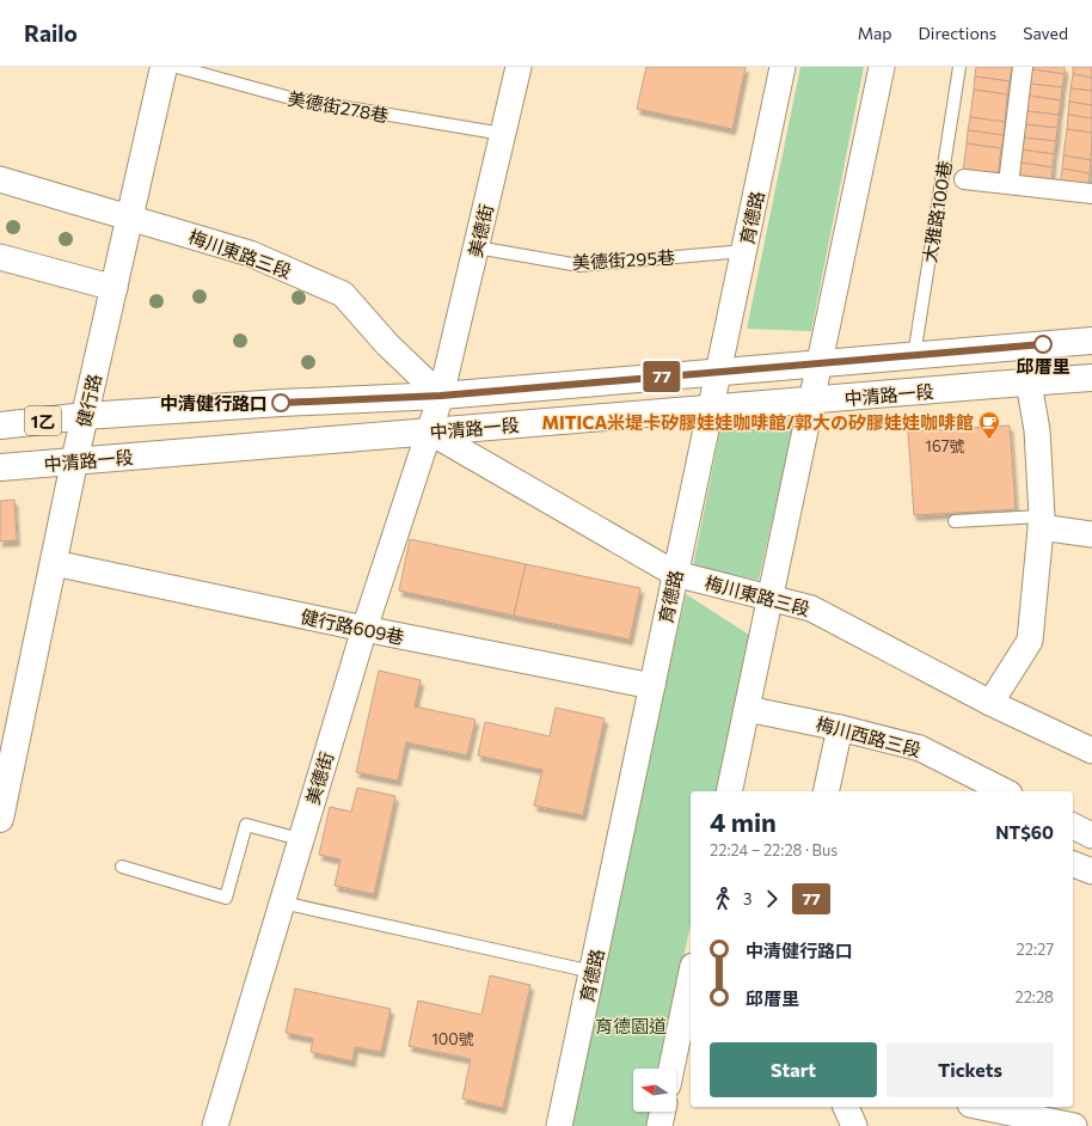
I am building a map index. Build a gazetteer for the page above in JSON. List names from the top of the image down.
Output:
{
  "streets": {
    "main road": ["中清路一段", "健行路", "1乙"],
    "street": [
      "育德路",
      "美德街",
      "梅川東路三段",
      "健行路609巷",
      "梅川西路三段"
    ],
    "lane": ["美德街278巷", "大雅路100巷", "美德街295巷"]
  },
  "crossings": [
    ["美德街278巷", "美德街"],
    ["大雅路100巷", "中清路一段"],
    ["育德路", "梅川東路三段"],
    ["育德路", "美德街295巷"],
    ["育德路", "中清路一段"],
    ["育德路", "健行路609巷"],
    ["美德街", "梅川東路三段"],
    ["美德街", "美德街295巷"],
    ["美德街", "中清路一段"],
    ["美德街", "健行路609巷"],
    ["梅川東路三段", "中清路一段"],
    ["梅川東路三段", "健行路"],
    ["中清路一段", "健行路"],
    ["健行路", "健行路609巷"]
  ],
  "parks": ["育德園道"],
  "places": {
    "other": ["邱厝里", "中清健行路口"],
    "cafe": ["MITICA米堤卡矽膠娃娃咖啡館/郭大の矽膠娃娃咖啡館"]
  },
  "lines": ["bus line 77"],
  "house_numbers": ["167號", "100號"],
  "north": "left",
  "page": {
    "header": "Railo",
    "nav": ["Map", "Directions", "Saved"],
    "on_map": "77",
    "heading": ["4 min", "22:24 – 22:28 · Bus", "NT$60"],
    "legs": ["3", "77"],
    "list": [
      {
        "name": "中清健行路口",
        "value": "22:27"
      },
      {
        "name": "邱厝里",
        "value": "22:28"
      }
    ],
    "buttons": ["Start", "Tickets"]
  }
}
